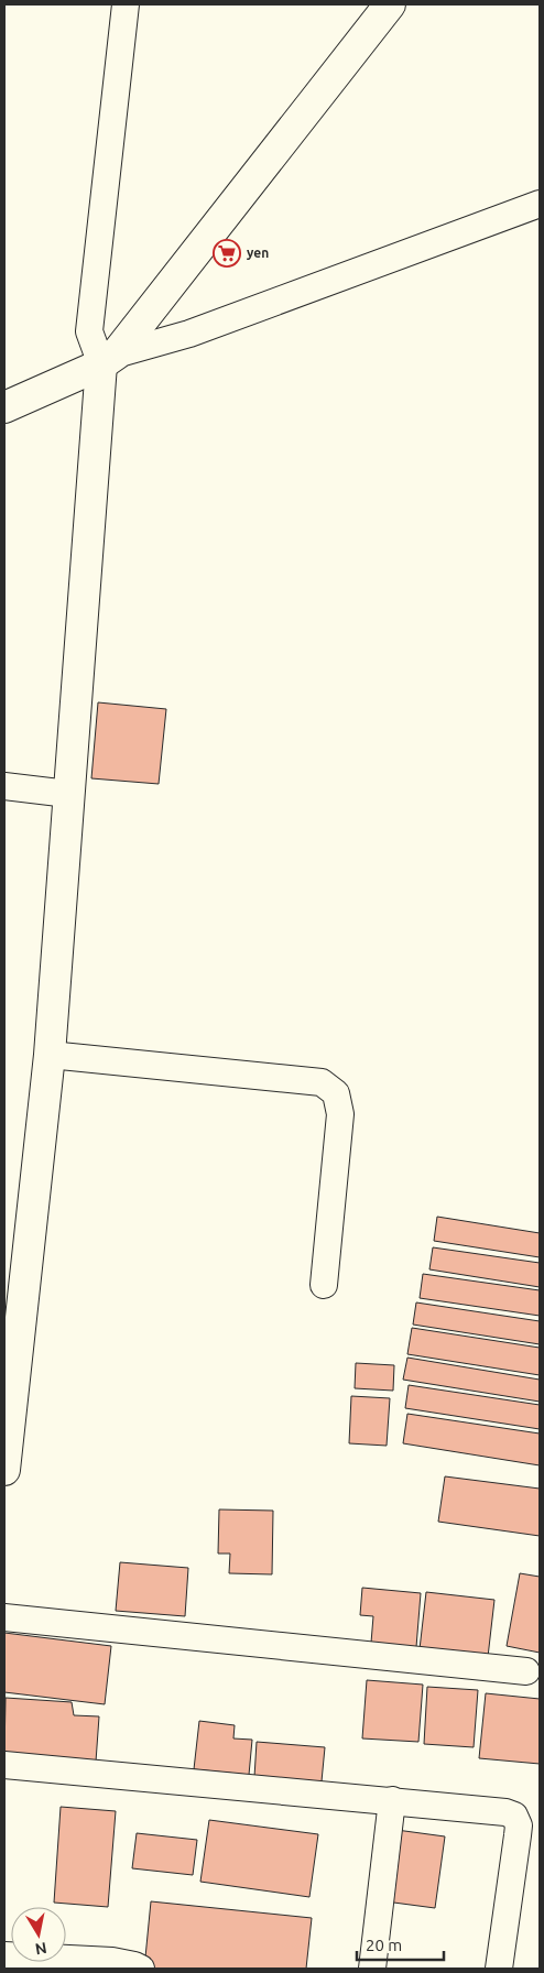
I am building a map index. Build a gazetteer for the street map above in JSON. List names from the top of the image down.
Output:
{
  "places": {
    "supermarket": ["yen"]
  },
  "scale_bar": "20 m",
  "north": "bottom"
}
